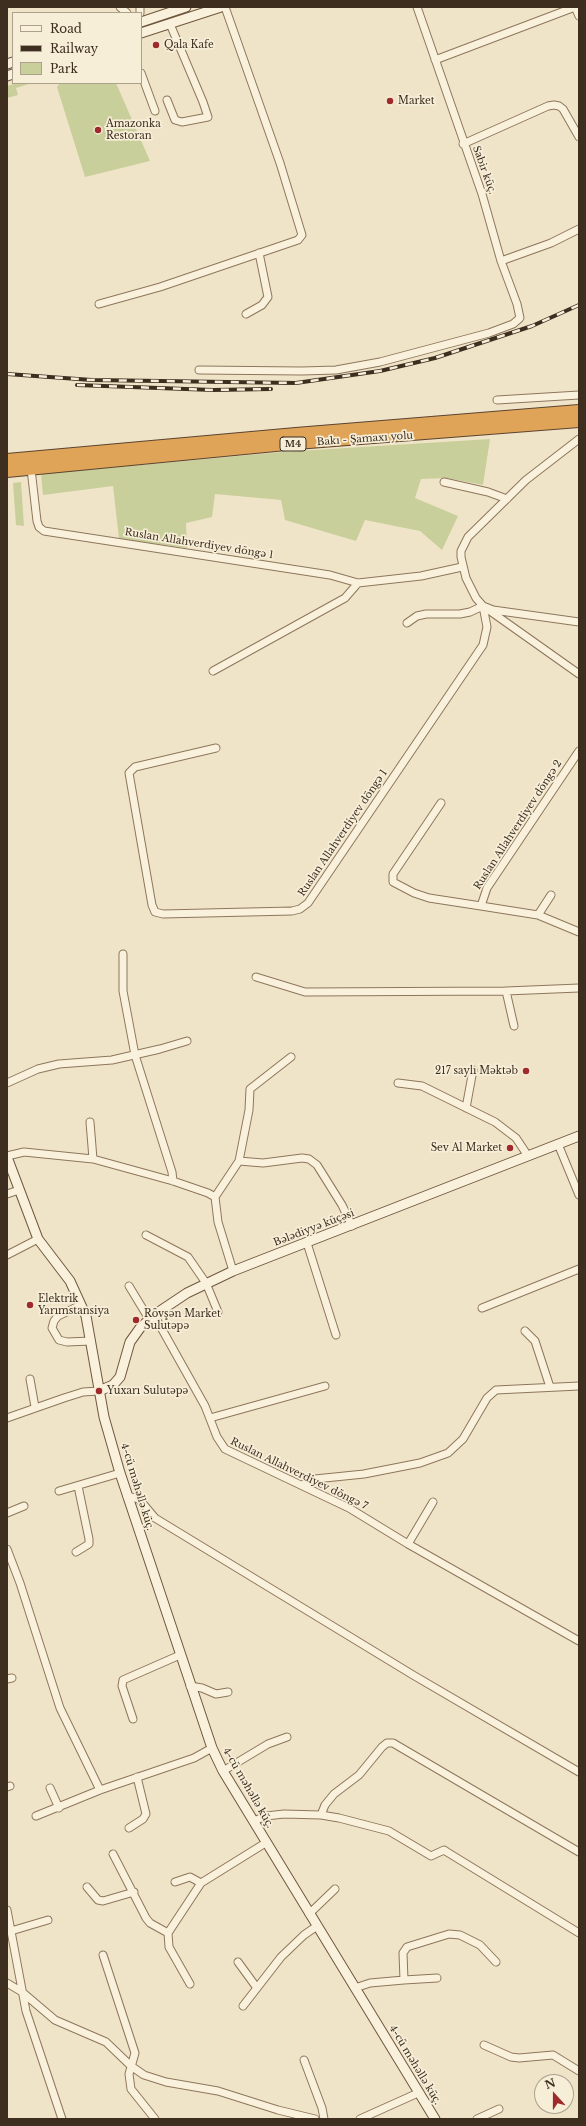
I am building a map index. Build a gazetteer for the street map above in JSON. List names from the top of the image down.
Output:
{
  "streets": {
    "highway": ["Bakı - Şamaxı yolu", "M4"],
    "street": [
      "Sabir küç.",
      "Ruslan Allahverdiyev döngə 1",
      "Ruslan Allahverdiyev döngə 2",
      "Bələdiyyə küçəsi",
      "Ruslan Allahverdiyev döngə 7",
      "4-cü məhəllə küç."
    ]
  },
  "crossings": [
    ["Bakı - Şamaxı yolu", "Ruslan Allahverdiyev döngə 1"],
    ["Bələdiyyə küçəsi", "Ruslan Allahverdiyev döngə 7"],
    ["Bələdiyyə küçəsi", "4-cü məhəllə küç."]
  ],
  "places": [
    "Qala Kafe",
    "Market",
    "Amazonka Restoran",
    "217 saylı Məktəb",
    "Sev Al Market",
    "Elektrik Yarımstansiya",
    "Rövşən Market Sulutəpə",
    "Yuxarı Sulutəpə"
  ],
  "legend": ["Road", "Railway", "Park"],
  "north": "top"
}
